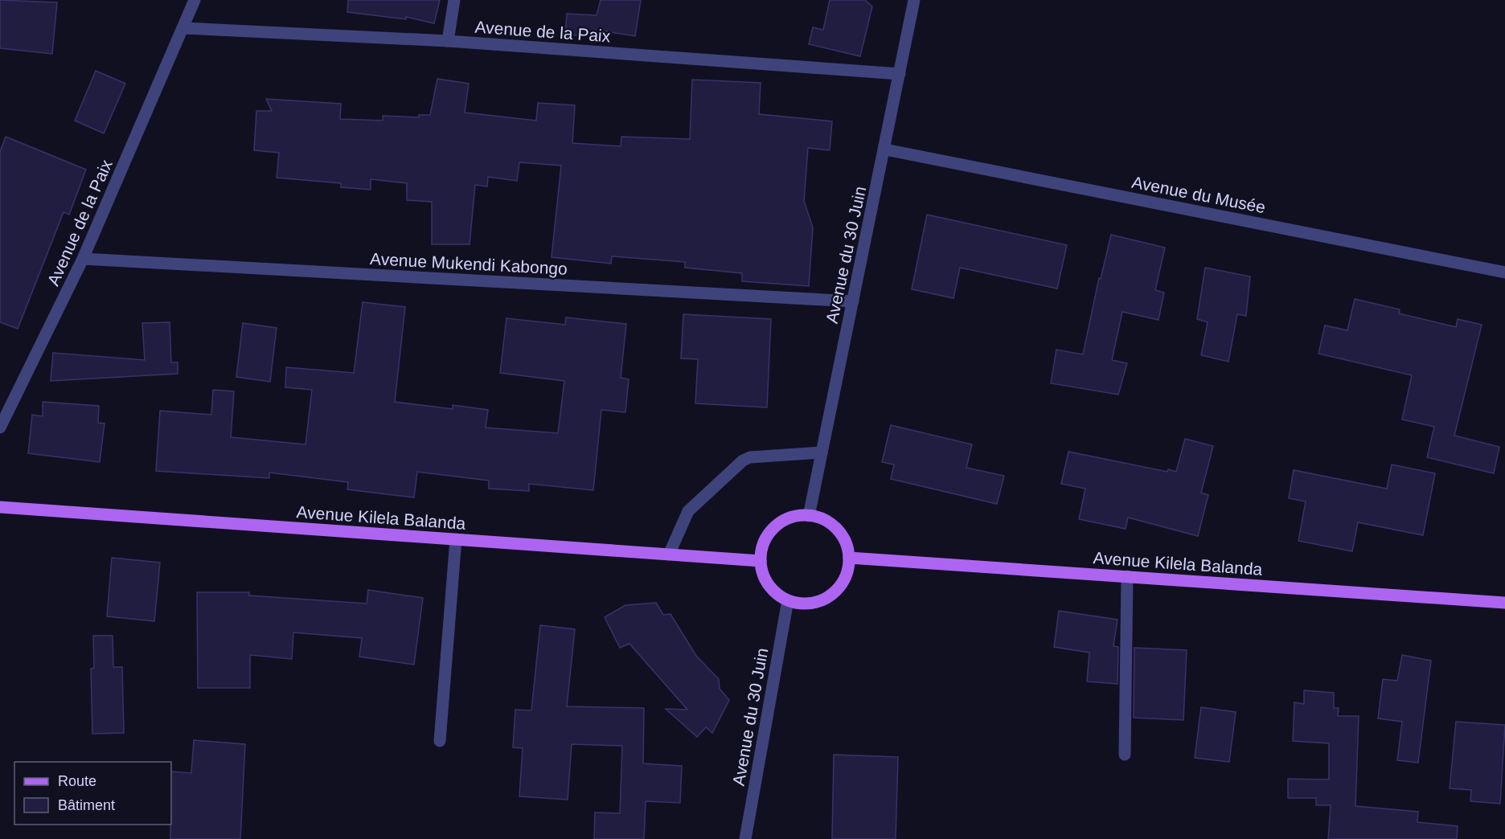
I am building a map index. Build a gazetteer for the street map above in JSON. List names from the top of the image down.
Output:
{
  "streets": {
    "main road": ["Avenue Kilela Balanda"],
    "street": [
      "Avenue de la Paix",
      "Avenue du Musée",
      "Avenue du 30 Juin",
      "Avenue Mukendi Kabongo"
    ]
  },
  "crossings": [
    ["Avenue de la Paix", "Avenue du 30 Juin"],
    ["Avenue de la Paix", "Avenue Mukendi Kabongo"],
    ["Avenue du Musée", "Avenue du 30 Juin"],
    ["Avenue du 30 Juin", "Avenue Mukendi Kabongo"],
    ["Avenue du 30 Juin", "Avenue Kilela Balanda"]
  ],
  "legend": ["Route", "Bâtiment"]
}
